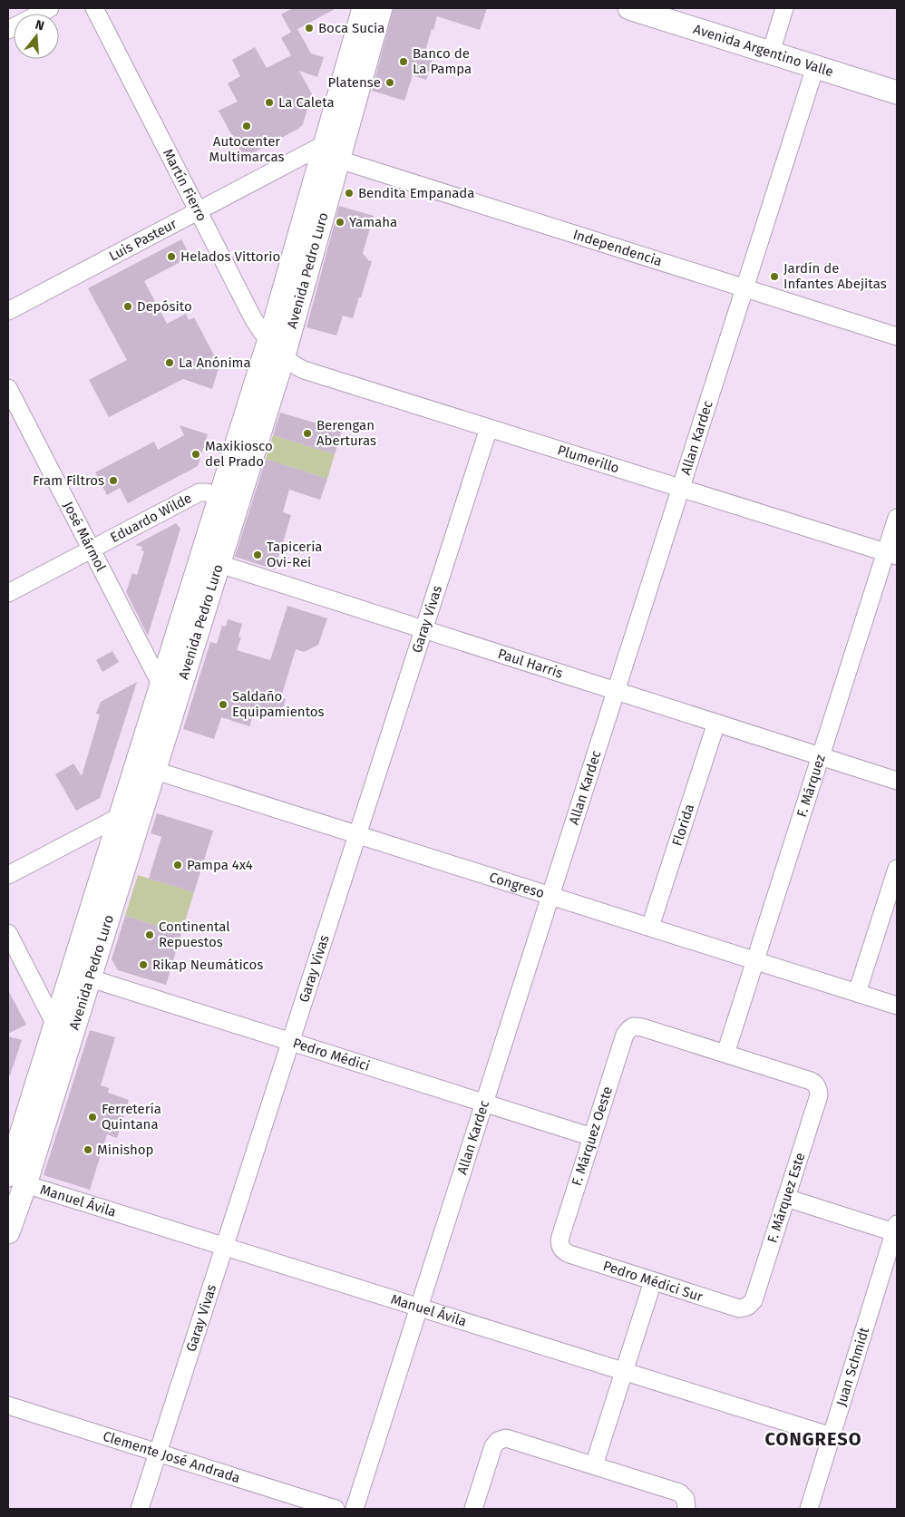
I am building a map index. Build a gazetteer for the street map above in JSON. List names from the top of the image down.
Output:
{
  "streets": {
    "main road": ["Avenida Argentino Valle", "Avenida Pedro Luro"],
    "street": [
      "Martín Fierro",
      "Luis Pasteur",
      "Independencia",
      "Allan Kardec",
      "Plumerillo",
      "Eduardo Wilde",
      "José Mármol",
      "Garay Vivas",
      "Paul Harris",
      "F. Márquez",
      "Florida",
      "Congreso",
      "Pedro Médici",
      "F. Márquez Oeste",
      "F. Márquez Este",
      "Manuel Ávila",
      "Pedro Médici Sur",
      "Juan Schmidt",
      "Clemente José Andrada"
    ]
  },
  "crossings": [
    ["Avenida Argentino Valle", "Allan Kardec"],
    ["Martín Fierro", "Luis Pasteur"],
    ["Martín Fierro", "Avenida Pedro Luro"],
    ["Martín Fierro", "Plumerillo"],
    ["Luis Pasteur", "Independencia"],
    ["Luis Pasteur", "Avenida Pedro Luro"],
    ["Independencia", "Avenida Pedro Luro"],
    ["Independencia", "Allan Kardec"],
    ["Avenida Pedro Luro", "Plumerillo"],
    ["Avenida Pedro Luro", "Eduardo Wilde"],
    ["Avenida Pedro Luro", "José Mármol"],
    ["Avenida Pedro Luro", "Paul Harris"],
    ["Avenida Pedro Luro", "Congreso"],
    ["Avenida Pedro Luro", "Pedro Médici"],
    ["Avenida Pedro Luro", "Manuel Ávila"],
    ["Allan Kardec", "Plumerillo"],
    ["Allan Kardec", "Paul Harris"],
    ["Allan Kardec", "Congreso"],
    ["Allan Kardec", "Pedro Médici"],
    ["Allan Kardec", "Manuel Ávila"],
    ["Plumerillo", "Garay Vivas"],
    ["Plumerillo", "F. Márquez"],
    ["Eduardo Wilde", "José Mármol"],
    ["Garay Vivas", "Paul Harris"],
    ["Garay Vivas", "Congreso"],
    ["Garay Vivas", "Pedro Médici"],
    ["Garay Vivas", "Manuel Ávila"],
    ["Garay Vivas", "Clemente José Andrada"],
    ["Paul Harris", "F. Márquez"],
    ["Paul Harris", "Florida"],
    ["F. Márquez", "Congreso"],
    ["F. Márquez", "F. Márquez Oeste"],
    ["F. Márquez", "F. Márquez Este"],
    ["Florida", "Congreso"],
    ["Pedro Médici", "F. Márquez Oeste"],
    ["F. Márquez Oeste", "F. Márquez Este"],
    ["F. Márquez Oeste", "Pedro Médici Sur"],
    ["F. Márquez Este", "Pedro Médici Sur"],
    ["Manuel Ávila", "Juan Schmidt"]
  ],
  "districts": ["CONGRESO"],
  "places": [
    "Boca Sucia",
    "Banco de La Pampa",
    "Platense",
    "La Caleta",
    "Autocenter Multimarcas",
    "Bendita Empanada",
    "Yamaha",
    "Helados Vittorio",
    "Jardín de Infantes Abejitas",
    "Depósito",
    "La Anónima",
    "Berengan Aberturas",
    "Maxikiosco del Prado",
    "Fram Filtros",
    "Tapicería Ovi-Rei",
    "Saldaño Equipamientos",
    "Pampa 4x4",
    "Continental Repuestos",
    "Rikap Neumáticos",
    "Ferretería Quintana",
    "Minishop"
  ],
  "north": "top"
}
